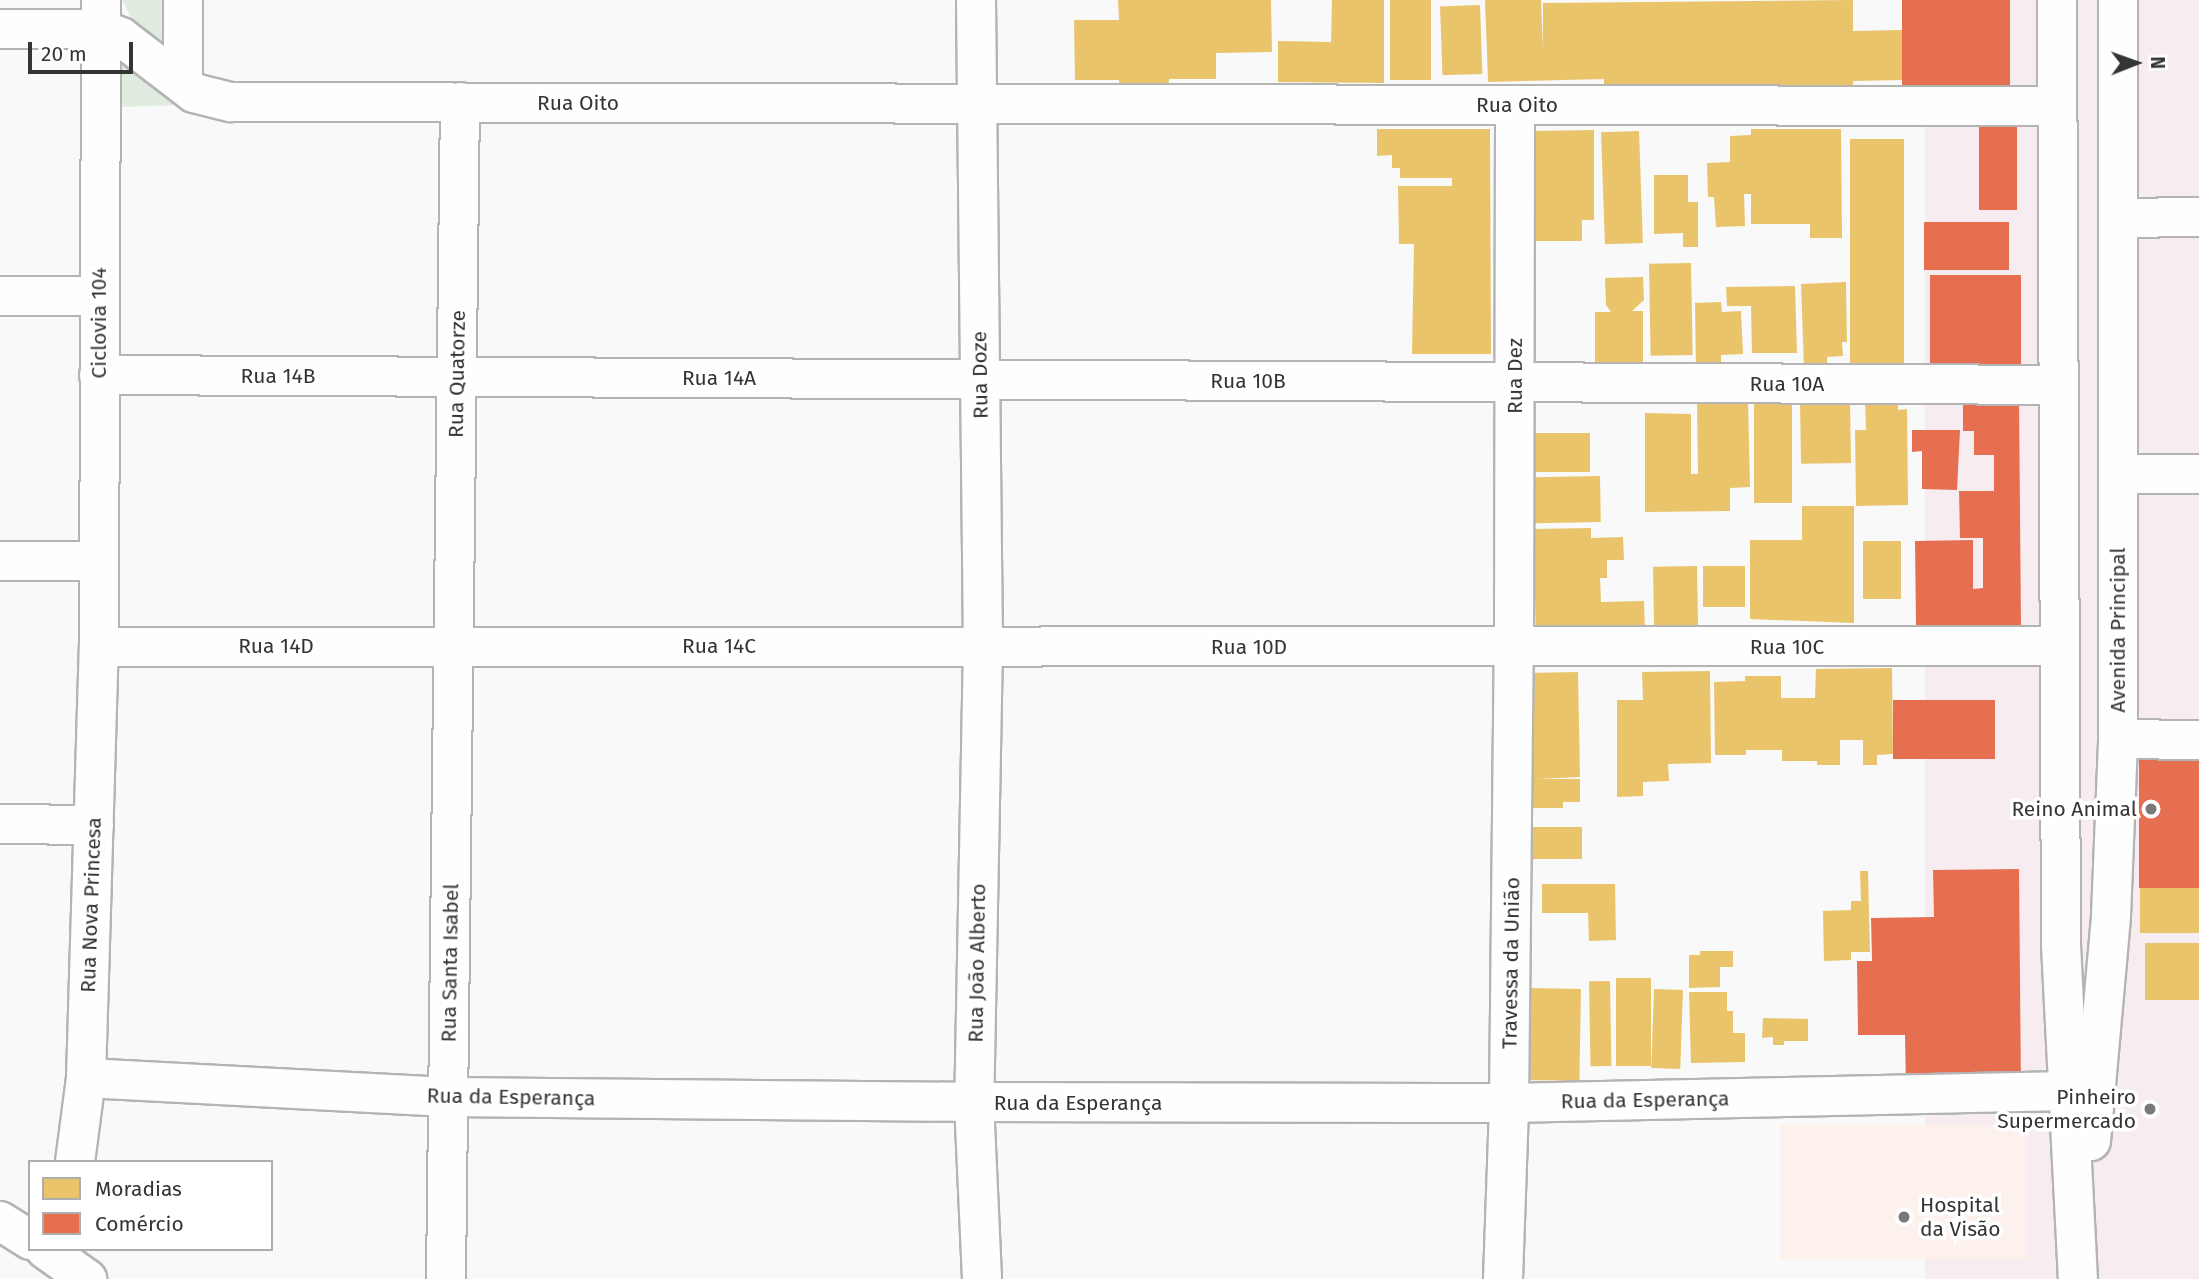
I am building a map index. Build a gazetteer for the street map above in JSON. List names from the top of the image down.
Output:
{
  "streets": {
    "street": [
      "Rua Oito",
      "Ciclovia 104",
      "Rua Quatorze",
      "Rua Doze",
      "Rua 14B",
      "Rua Dez",
      "Rua 14A",
      "Rua 10B",
      "Rua 10A",
      "Avenida Principal",
      "Rua 14D",
      "Rua 14C",
      "Rua 10D",
      "Rua 10C",
      "Rua Nova Princesa",
      "Rua Santa Isabel",
      "Rua João Alberto",
      "Travessa da União",
      "Rua da Esperança"
    ]
  },
  "crossings": [
    ["Rua Oito", "Ciclovia 104"],
    ["Rua Oito", "Rua Quatorze"],
    ["Rua Oito", "Rua Doze"],
    ["Rua Oito", "Rua Dez"],
    ["Rua Oito", "Avenida Principal"],
    ["Ciclovia 104", "Rua 14B"],
    ["Ciclovia 104", "Rua 14D"],
    ["Ciclovia 104", "Rua Nova Princesa"],
    ["Rua Quatorze", "Rua 14B"],
    ["Rua Quatorze", "Rua 14A"],
    ["Rua Quatorze", "Rua 14D"],
    ["Rua Quatorze", "Rua 14C"],
    ["Rua Quatorze", "Rua Santa Isabel"],
    ["Rua Doze", "Rua 14A"],
    ["Rua Doze", "Rua 10B"],
    ["Rua Doze", "Rua 14C"],
    ["Rua Doze", "Rua 10D"],
    ["Rua Doze", "Rua João Alberto"],
    ["Rua 14B", "Rua 14A"],
    ["Rua Dez", "Rua 10B"],
    ["Rua Dez", "Rua 10A"],
    ["Rua Dez", "Rua 10D"],
    ["Rua Dez", "Rua 10C"],
    ["Rua Dez", "Travessa da União"],
    ["Rua 14A", "Rua 10B"],
    ["Rua 10B", "Rua 10A"],
    ["Rua 10A", "Avenida Principal"],
    ["Avenida Principal", "Rua 10C"],
    ["Avenida Principal", "Rua da Esperança"],
    ["Rua 14D", "Rua 14C"],
    ["Rua 14D", "Rua Nova Princesa"],
    ["Rua 14D", "Rua Santa Isabel"],
    ["Rua 14C", "Rua 10D"],
    ["Rua 14C", "Rua Santa Isabel"],
    ["Rua 14C", "Rua João Alberto"],
    ["Rua 10D", "Rua 10C"],
    ["Rua 10D", "Rua João Alberto"],
    ["Rua 10D", "Travessa da União"],
    ["Rua 10C", "Travessa da União"],
    ["Rua Nova Princesa", "Rua da Esperança"],
    ["Rua Santa Isabel", "Rua da Esperança"],
    ["Rua João Alberto", "Rua da Esperança"],
    ["Travessa da União", "Rua da Esperança"]
  ],
  "places": ["Reino Animal", "Pinheiro Supermercado", "Hospital da Visão"],
  "legend": ["Moradias", "Comércio"],
  "scale_bar": "20 m",
  "north": "right"
}
